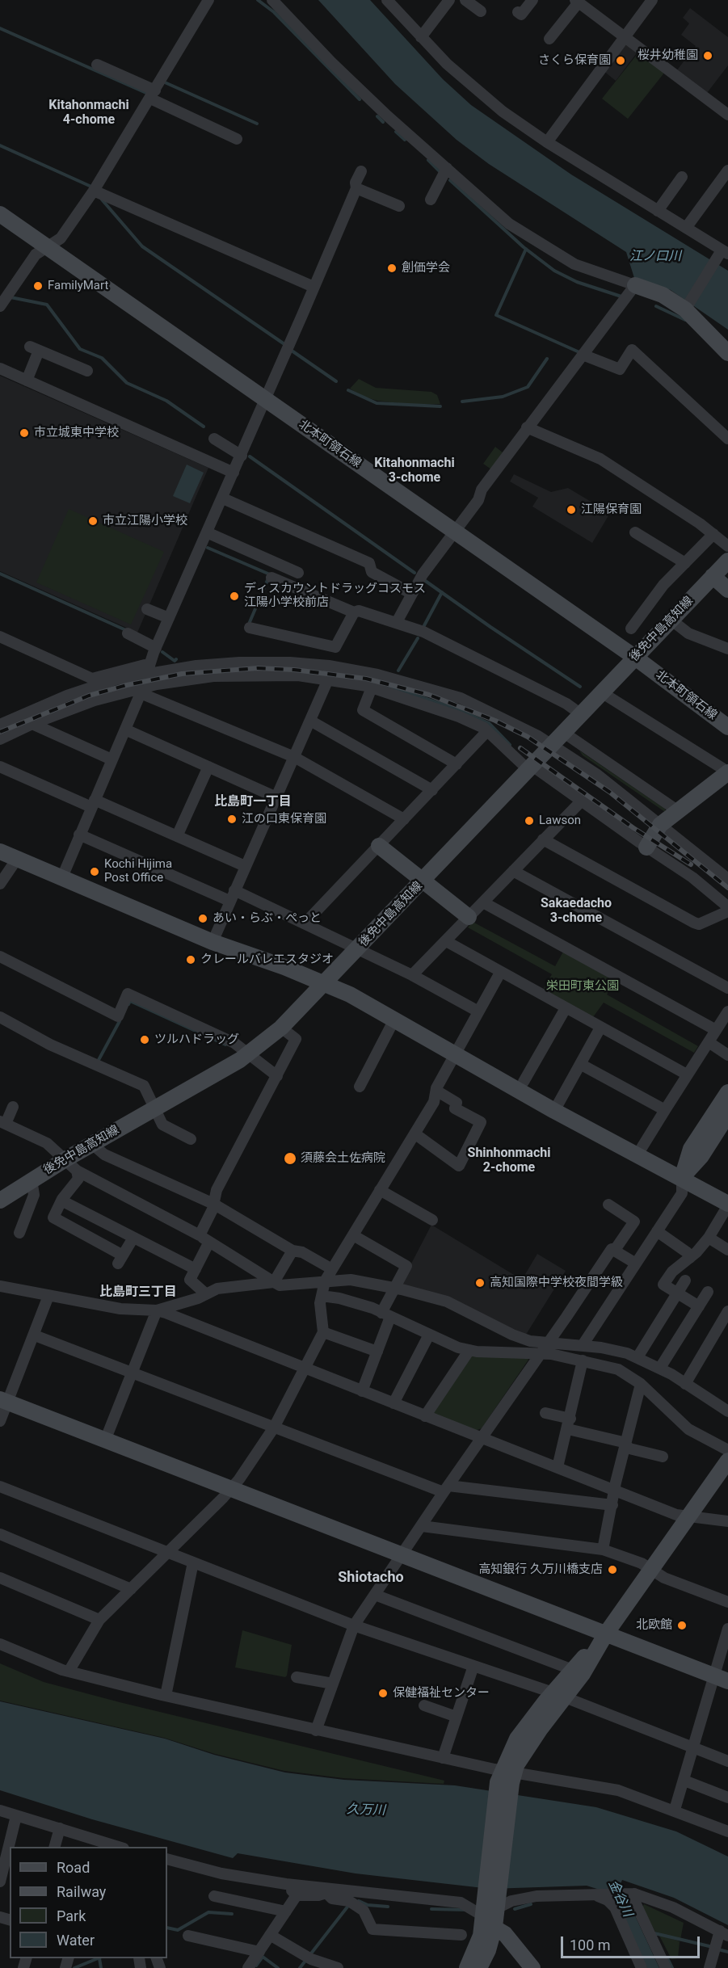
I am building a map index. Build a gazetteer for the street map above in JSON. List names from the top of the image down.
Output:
{
  "streets": {
    "street": ["北本町領石線", "後免中島高知線"]
  },
  "crossings": [
    ["北本町領石線", "後免中島高知線"]
  ],
  "districts": [
    "Kitahonmachi 4-chome",
    "Kitahonmachi 3-chome",
    "比島町一丁目",
    "Sakaedacho 3-chome",
    "Shinhonmachi 2-chome",
    "比島町三丁目",
    "Shiotacho"
  ],
  "water": ["江ノ口川", "久万川", "金谷川"],
  "parks": ["栄田町東公園"],
  "places": [
    "桜井幼稚園",
    "さくら保育園",
    "創価学会",
    "FamilyMart",
    "市立城東中学校",
    "江陽保育園",
    "市立江陽小学校",
    "ディスカウントドラッグコスモス 江陽小学校前店",
    "江の口東保育園",
    "Lawson",
    "Kochi Hijima Post Office",
    "あい・らぶ・ぺっと",
    "クレールバレエスタジオ",
    "ツルハドラッグ",
    "須藤会土佐病院",
    "高知国際中学校夜間学級",
    "高知銀行 久万川橋支店",
    "北欧館",
    "保健福祉センター"
  ],
  "legend": [
    "Road",
    "Railway",
    "Park",
    "Water"
  ],
  "scale_bar": "100 m"
}
